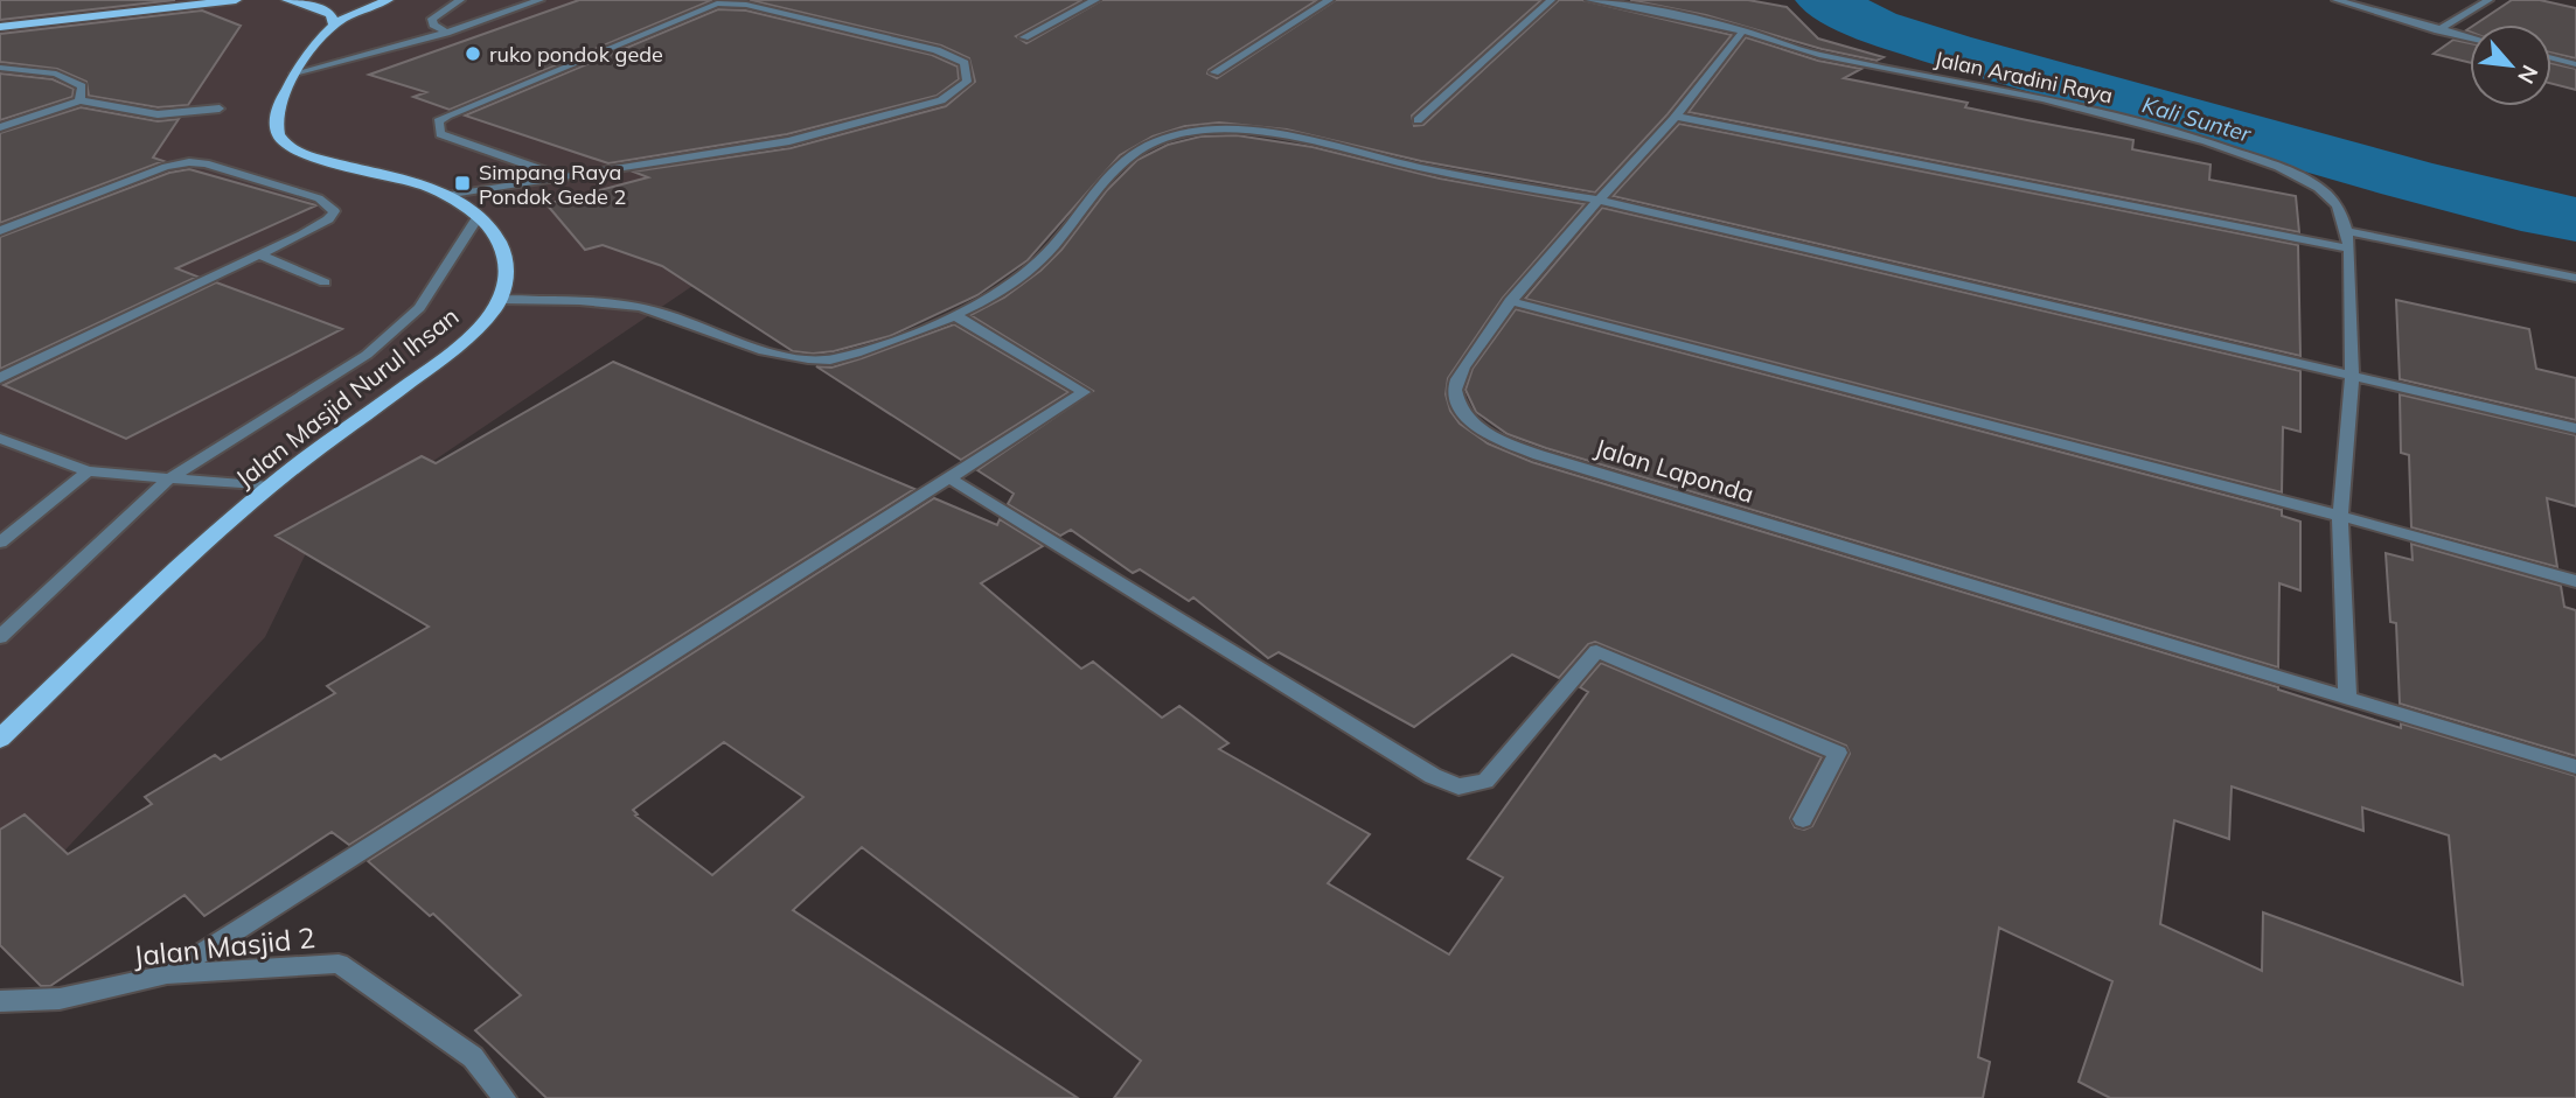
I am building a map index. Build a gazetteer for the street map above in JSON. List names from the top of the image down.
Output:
{
  "streets": {
    "main road": ["Jalan Masjid Nurul Ihsan"],
    "street": ["Jalan Aradini Raya", "Jalan Laponda", "Jalan Masjid 2"]
  },
  "crossings": [
    ["Jalan Aradini Raya", "Jalan Laponda"]
  ],
  "water": ["Kali Sunter"],
  "places": {
    "other": ["ruko pondok gede"],
    "transit": ["Simpang Raya Pondok Gede 2"]
  },
  "north": "bottom right"
}
